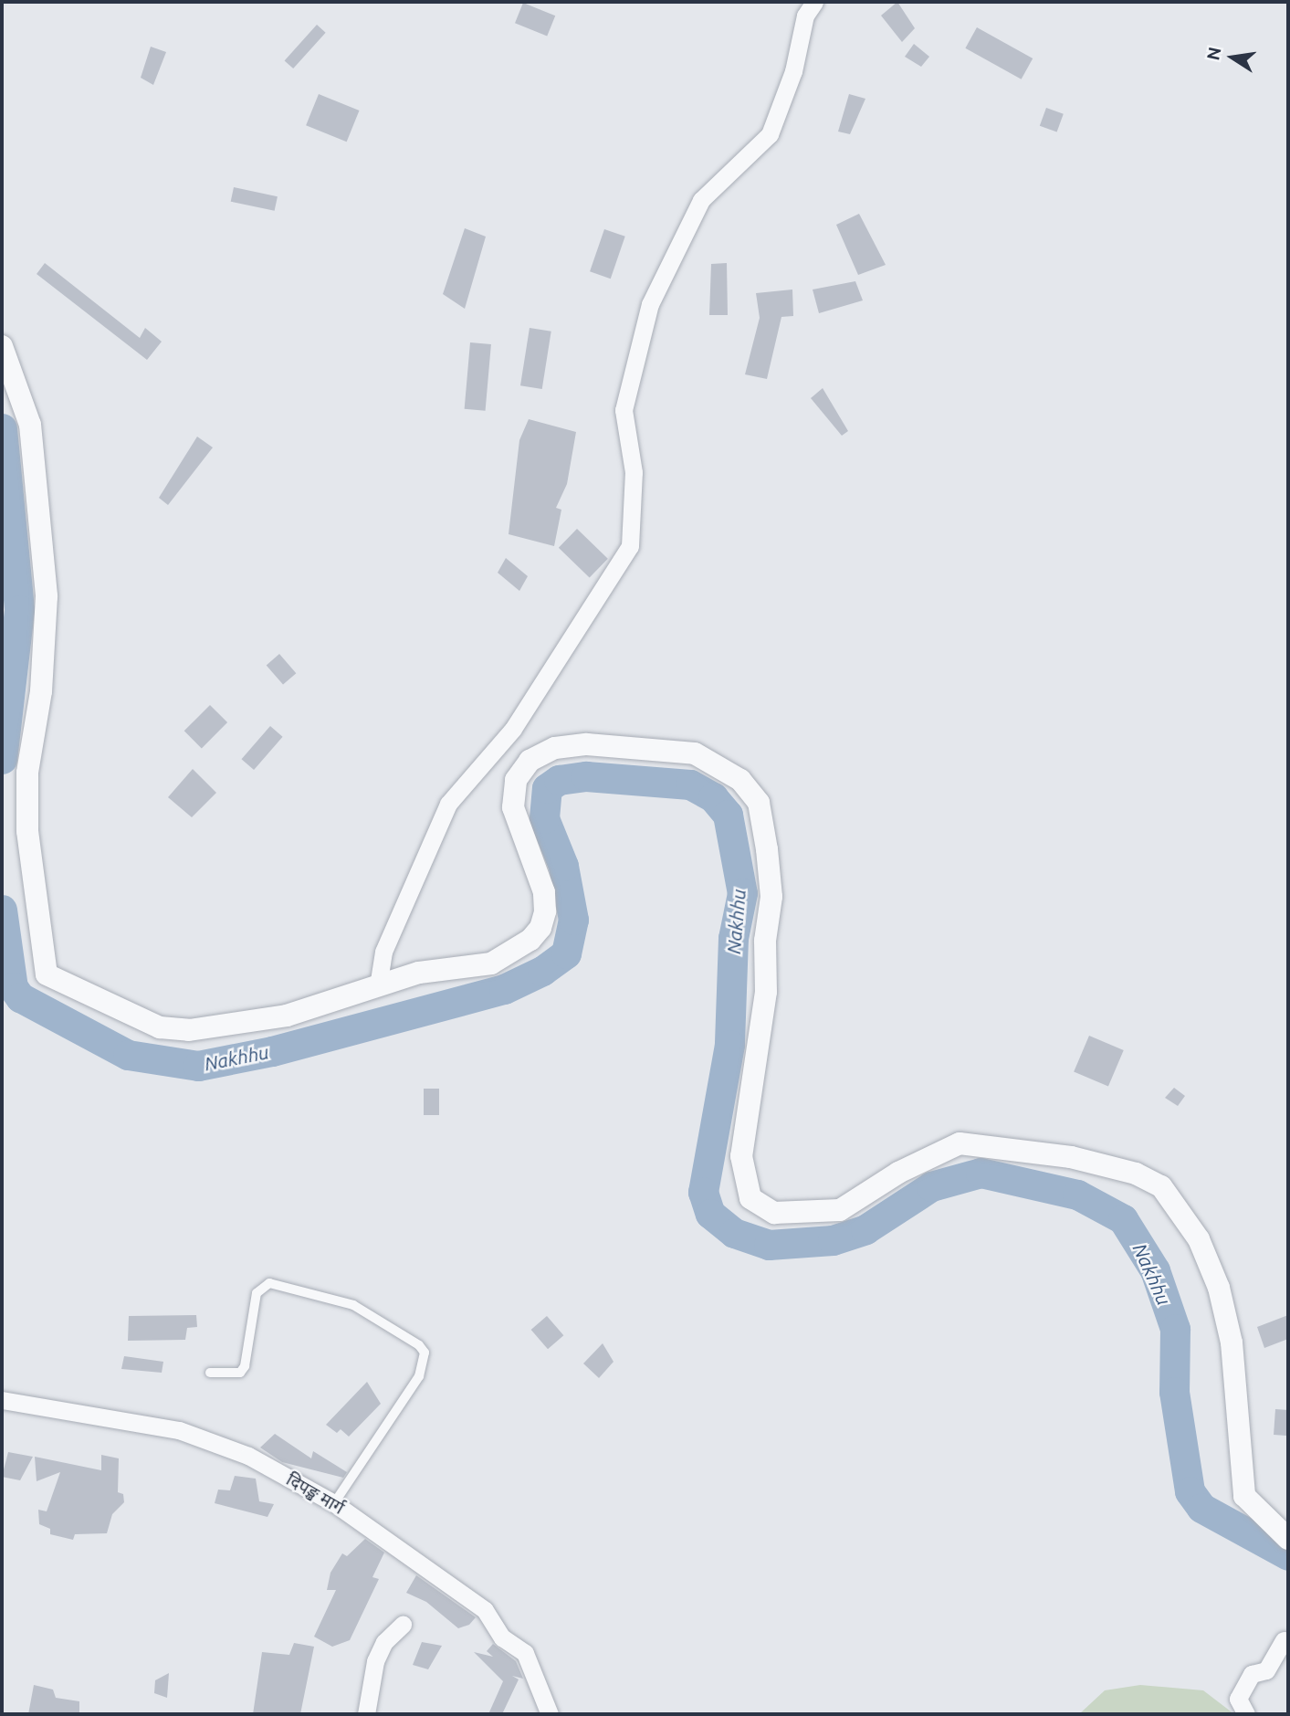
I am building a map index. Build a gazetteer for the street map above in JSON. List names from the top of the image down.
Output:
{
  "streets": {
    "street": ["दिपङ्ख मार्ग"]
  },
  "water": ["Nakhhu"],
  "north": "left"
}
